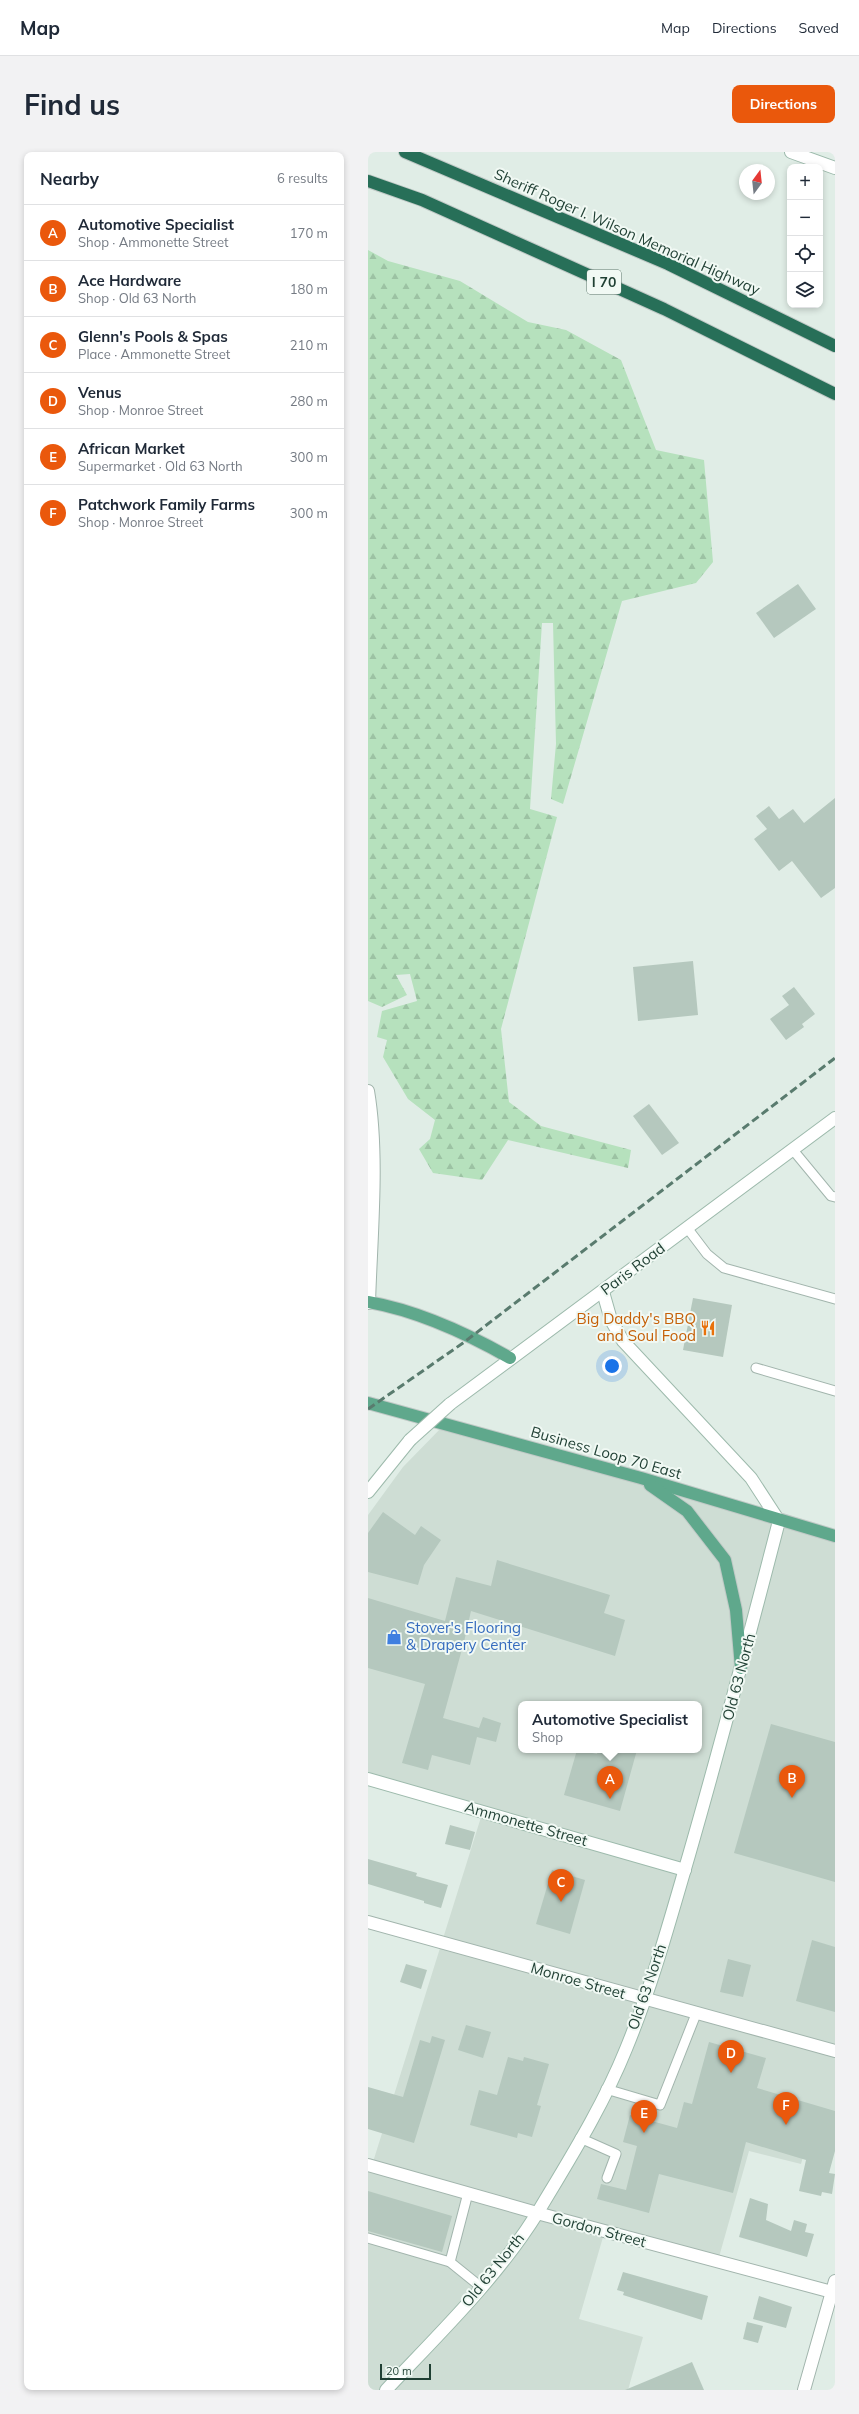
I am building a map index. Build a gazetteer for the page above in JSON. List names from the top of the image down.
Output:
{
  "streets": {
    "highway": ["Sheriff Roger I. Wilson Memorial Highway", "I 70"],
    "main road": [
      "Paris Road",
      "Business Loop 70 East",
      "Old 63 North",
      "Ammonette Street",
      "Monroe Street",
      "Gordon Street"
    ]
  },
  "crossings": [
    ["Business Loop 70 East", "Old 63 North"],
    ["Old 63 North", "Ammonette Street"],
    ["Old 63 North", "Monroe Street"],
    ["Old 63 North", "Gordon Street"]
  ],
  "places": {
    "restaurant": ["Big Daddy's BBQ and Soul Food"],
    "shop": ["Stover's Flooring & Drapery Center"]
  },
  "scale_bar": "20 m",
  "north": "top",
  "page": {
    "header": "Map",
    "nav": ["Map", "Directions", "Saved"],
    "buttons": "Directions",
    "title": "Find us",
    "heading": ["Nearby", "6 results"],
    "map_buttons": ["+", "−"],
    "list": [
      {
        "mark": "A",
        "name": "Automotive Specialist",
        "note": "Shop · Ammonette Street",
        "value": "170 m"
      },
      {
        "mark": "B",
        "name": "Ace Hardware",
        "note": "Shop · Old 63 North",
        "value": "180 m"
      },
      {
        "mark": "C",
        "name": "Glenn's Pools & Spas",
        "note": "Place · Ammonette Street",
        "value": "210 m"
      },
      {
        "mark": "D",
        "name": "Venus",
        "note": "Shop · Monroe Street",
        "value": "280 m"
      },
      {
        "mark": "E",
        "name": "African Market",
        "note": "Supermarket · Old 63 North",
        "value": "300 m"
      },
      {
        "mark": "F",
        "name": "Patchwork Family Farms",
        "note": "Shop · Monroe Street",
        "value": "300 m"
      }
    ],
    "popup": ["Automotive Specialist", "Shop"],
    "pins": [
      "B",
      "A",
      "C",
      "D",
      "F",
      "E"
    ],
    "scale": "20 m"
  }
}
